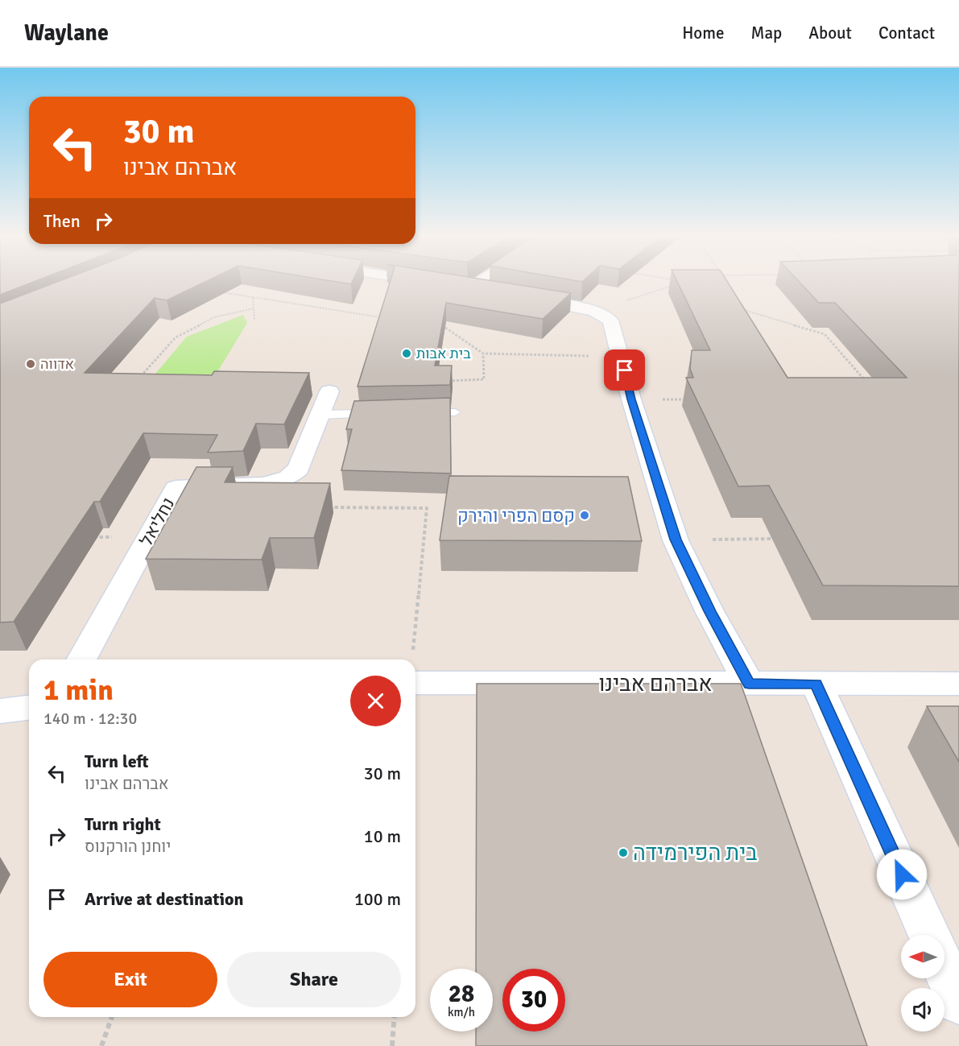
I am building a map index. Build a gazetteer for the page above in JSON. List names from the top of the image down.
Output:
{
  "streets": {
    "street": ["נחליאל", "אברהם אבינו"]
  },
  "places": [
    "בית אבות",
    "אדווה",
    "קסם הפרי והירק",
    "בית הפירמידה"
  ],
  "north": "left",
  "page": {
    "header": "Waylane",
    "nav": [
      "Home",
      "Map",
      "About",
      "Contact"
    ],
    "turn": ["30 m", "אברהם אבינו"],
    "then": "Then",
    "heading": ["1 min", "140 m · 12:30"],
    "list": [
      {
        "name": "Turn left",
        "note": "אברהם אבינו",
        "value": "30 m"
      },
      {
        "name": "Turn right",
        "note": "יוחנן הורקנוס",
        "value": "10 m"
      },
      {
        "name": "Arrive at destination",
        "value": "100 m"
      }
    ],
    "buttons": ["Exit", "Share"],
    "speed": "28 km/h",
    "limit": "30"
  }
}
